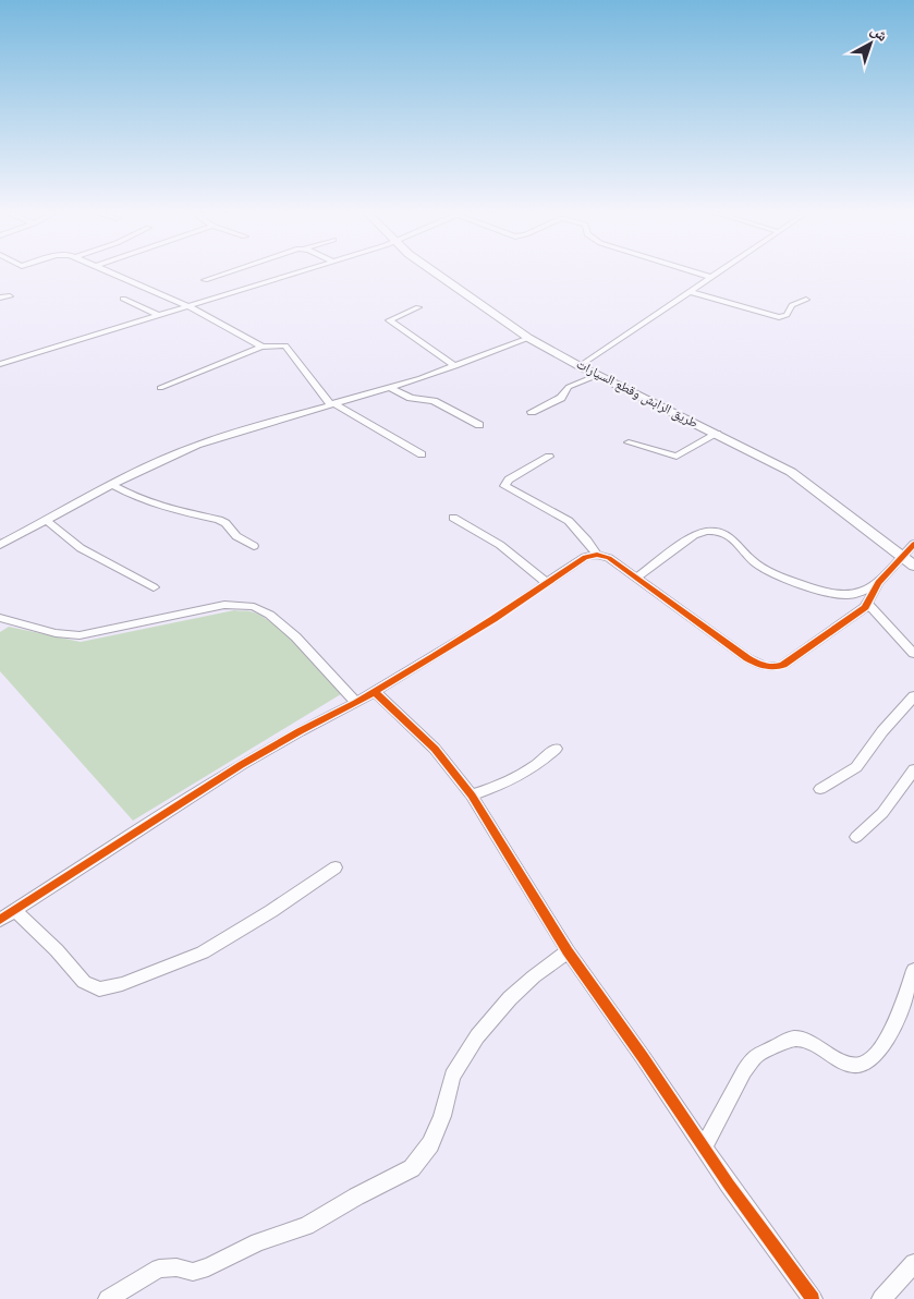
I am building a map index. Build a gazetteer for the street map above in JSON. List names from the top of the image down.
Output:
{
  "streets": {
    "main road": ["طريق الرابش وقطع السيارات"]
  },
  "north": "top right"
}
